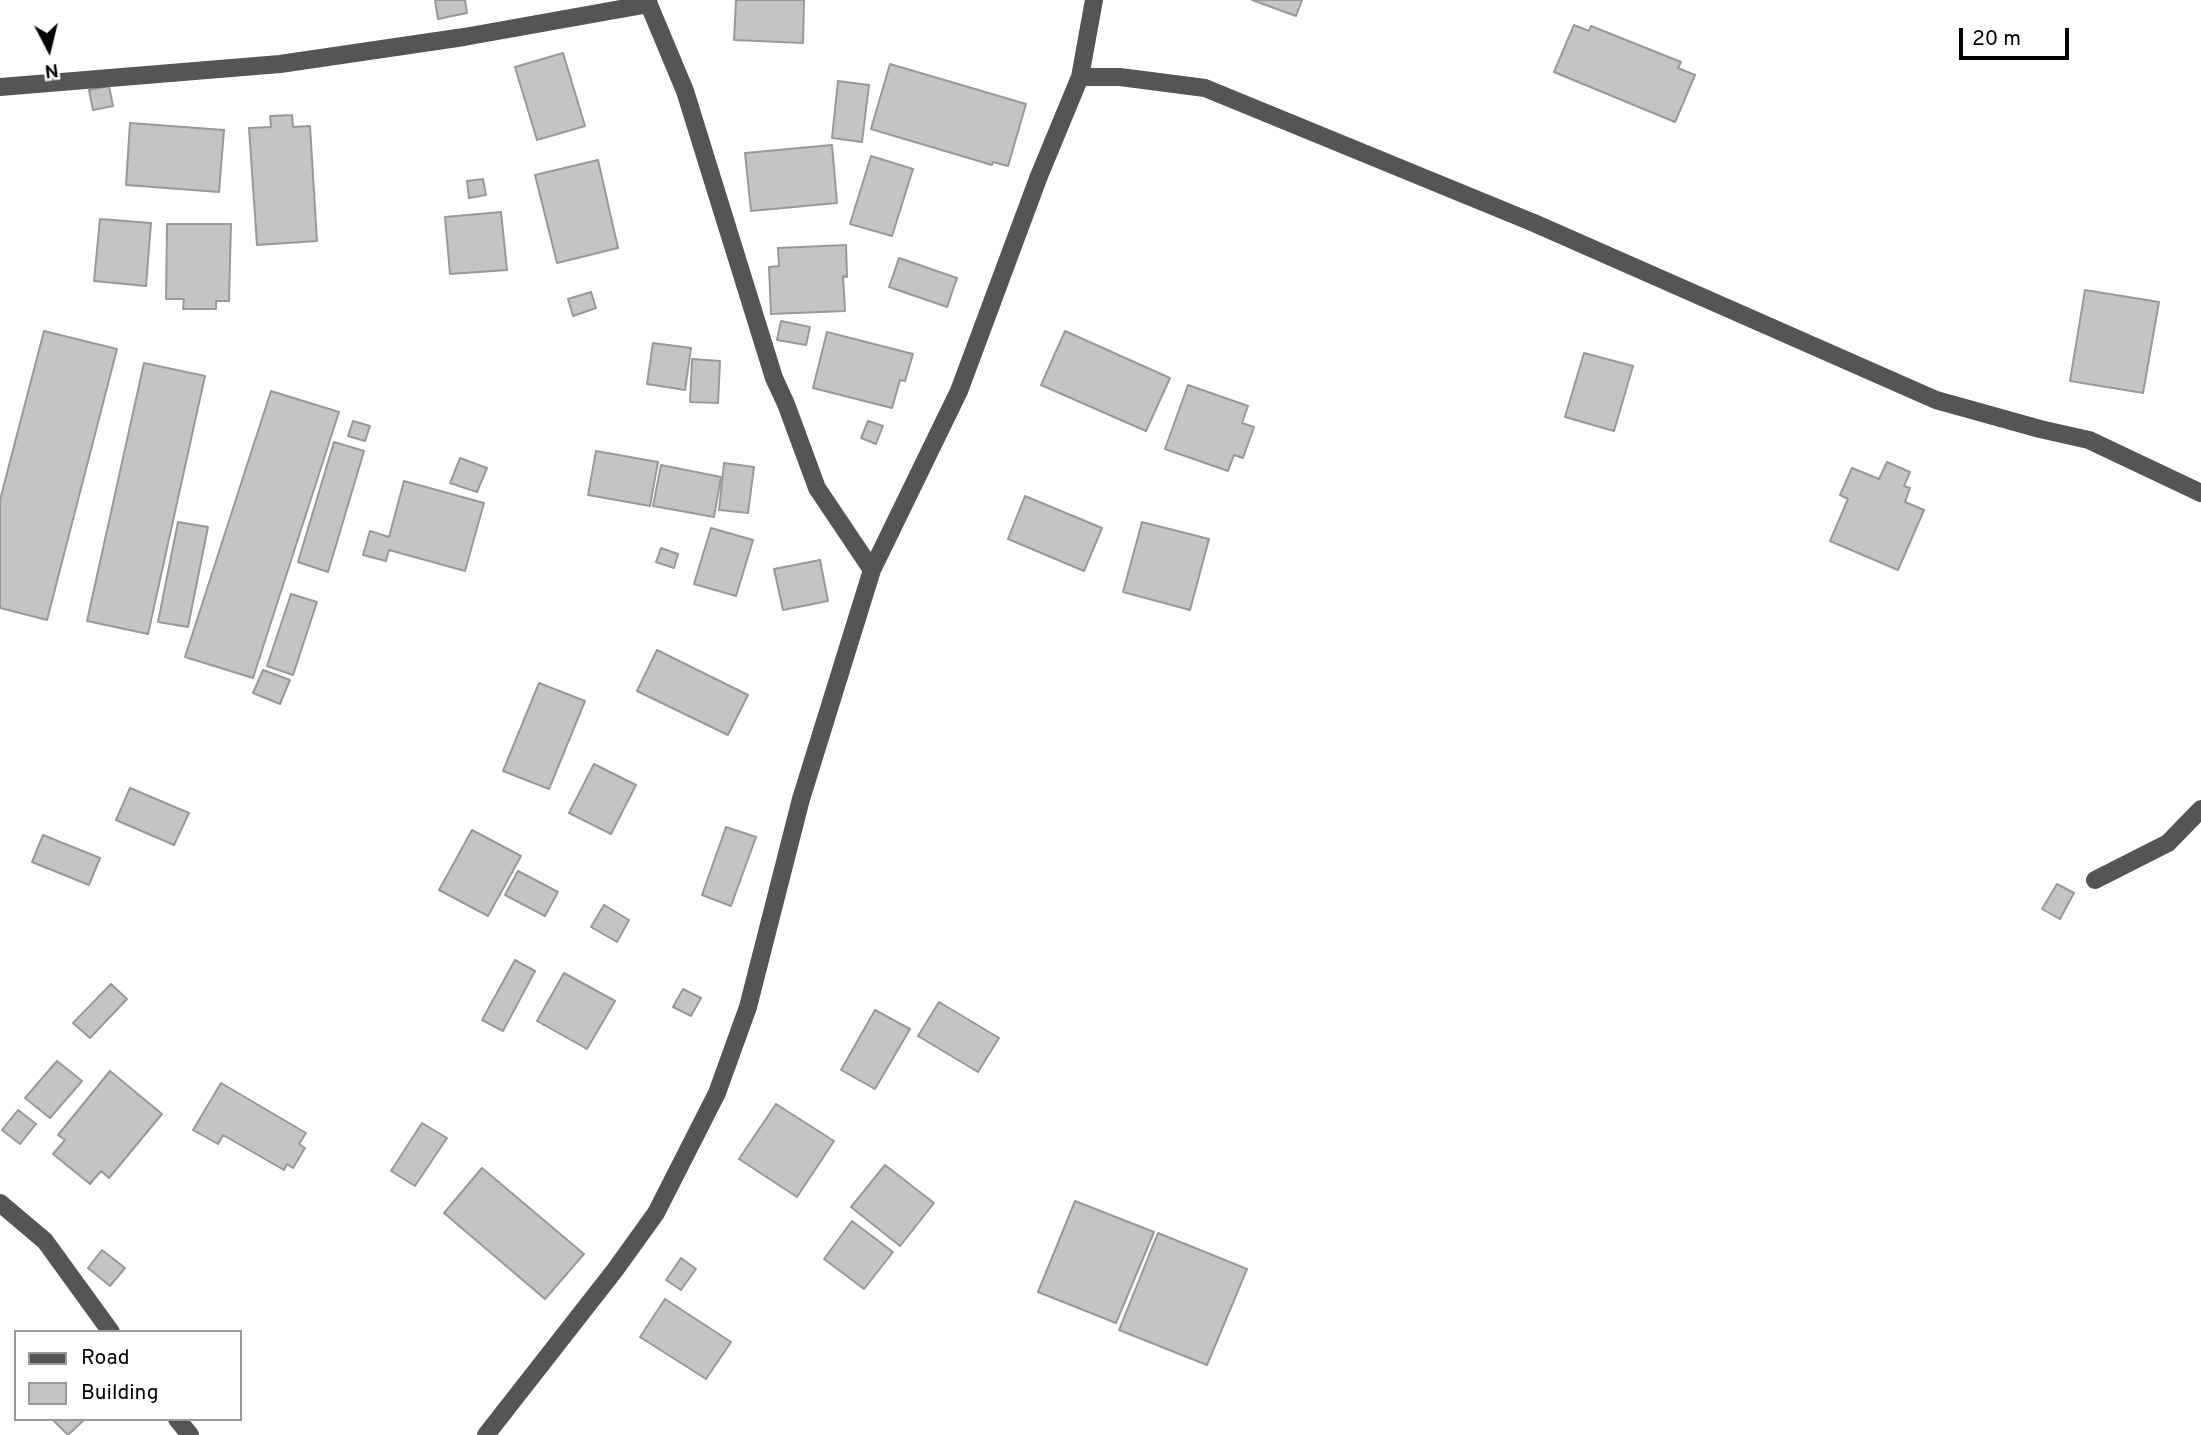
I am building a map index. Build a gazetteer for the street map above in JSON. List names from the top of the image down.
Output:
{
  "legend": ["Road", "Building"],
  "scale_bar": "20 m",
  "north": "bottom"
}
